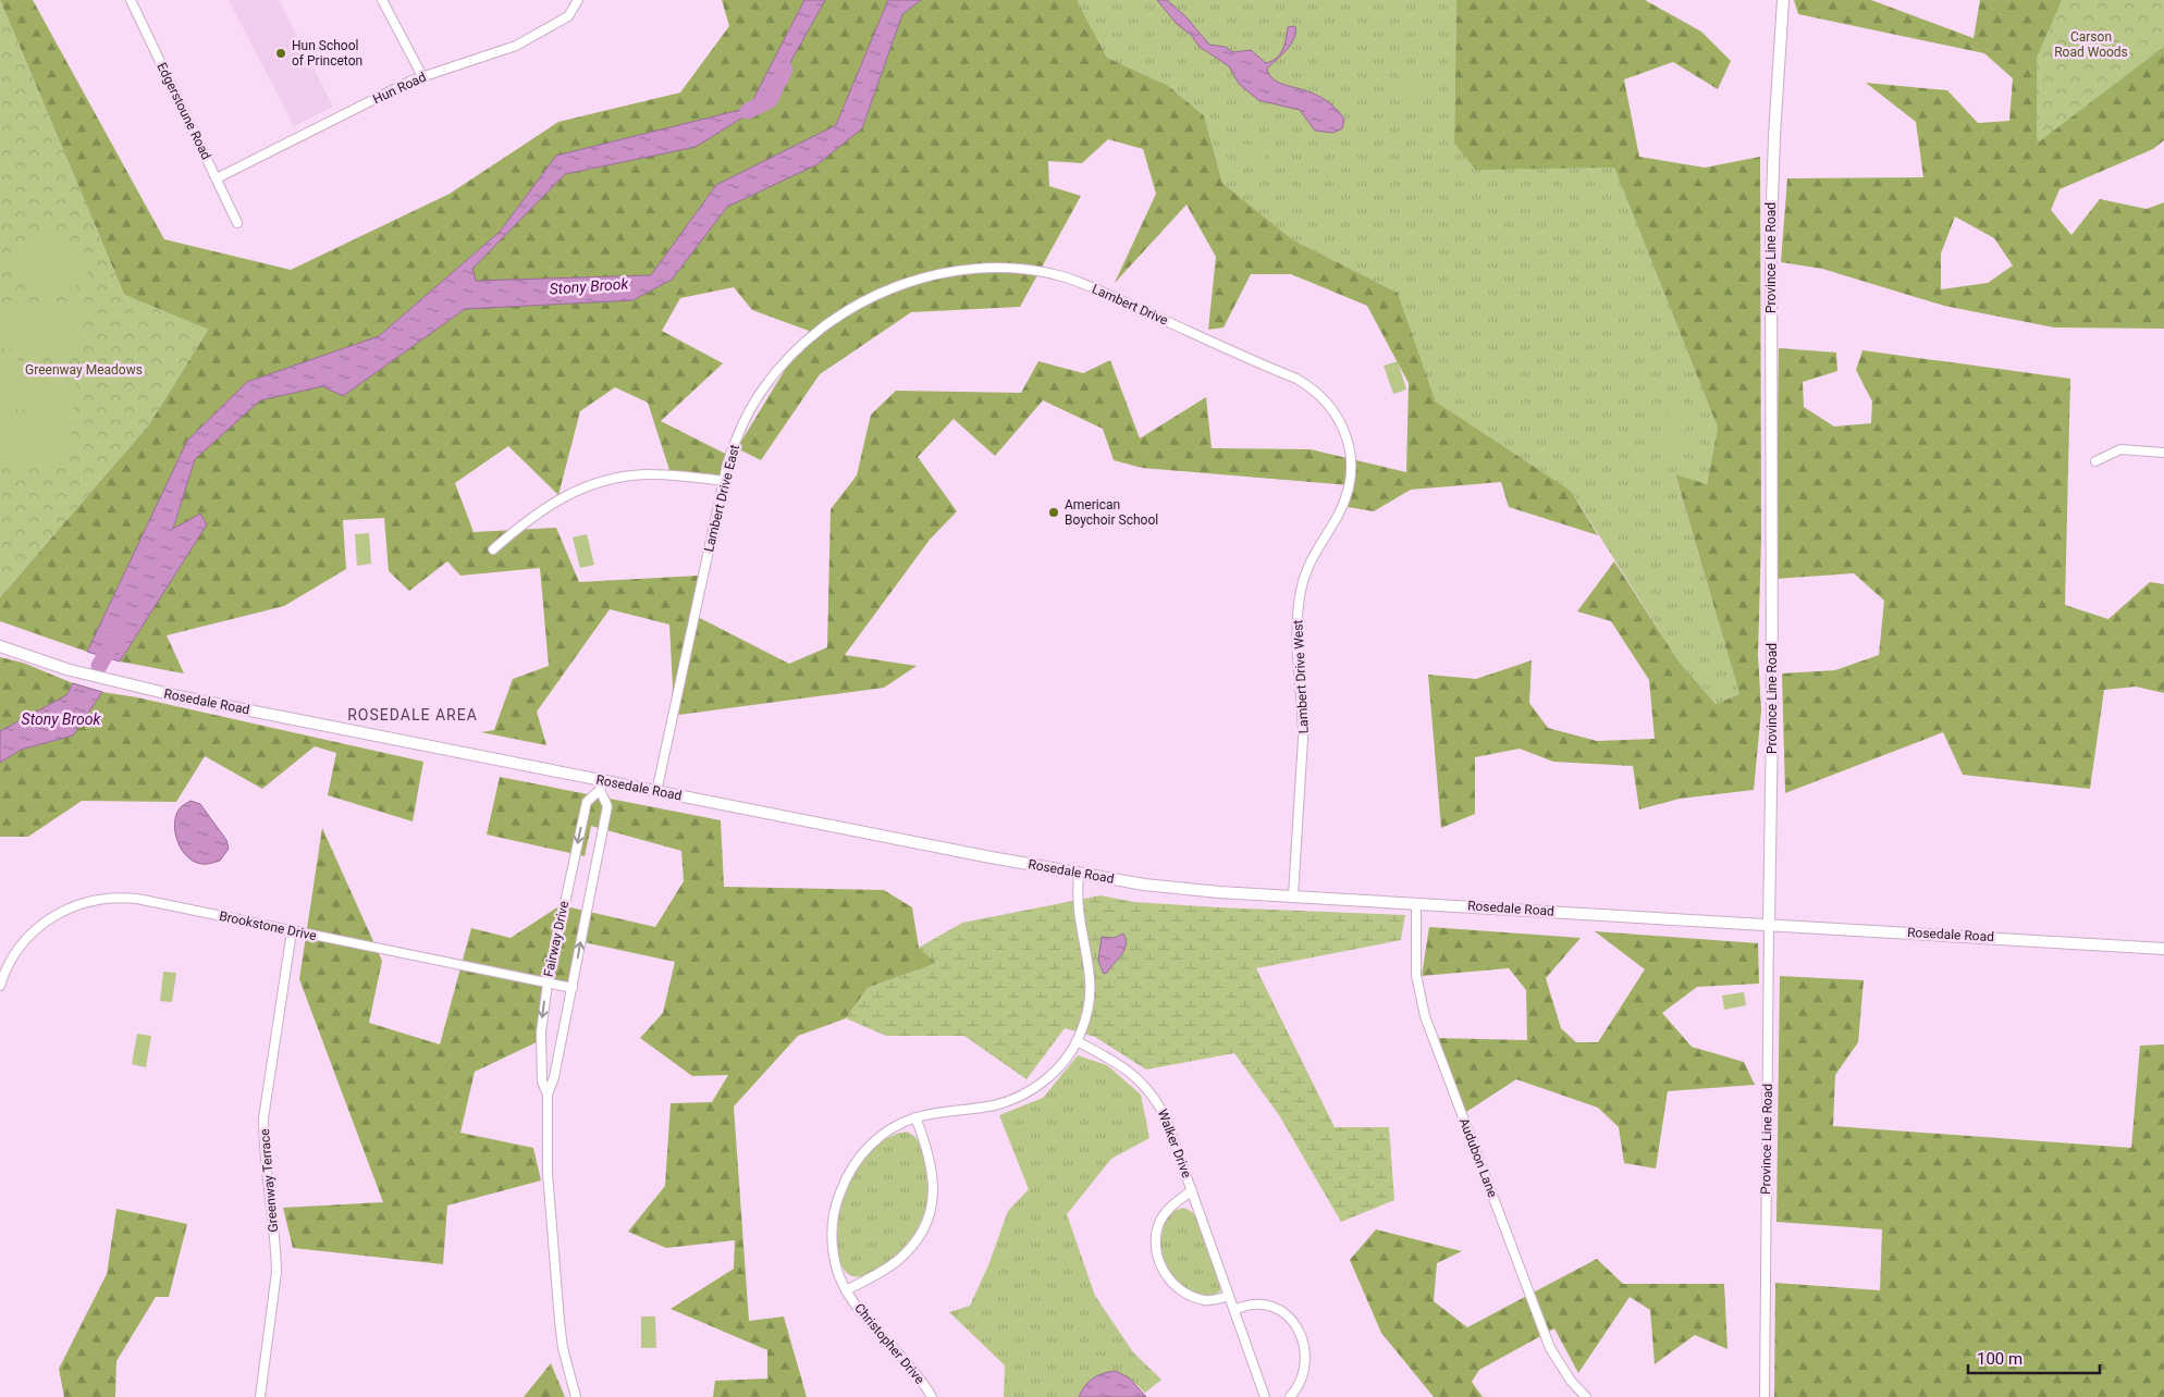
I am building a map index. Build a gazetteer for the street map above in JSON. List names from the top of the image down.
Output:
{
  "streets": {
    "street": [
      "Hun Road",
      "Edgerstoune Road",
      "Province Line Road",
      "Lambert Drive",
      "Lambert Drive East",
      "Lambert Drive West",
      "Rosedale Road",
      "Brookstone Drive",
      "Fairway Drive",
      "Walker Drive",
      "Audubon Lane",
      "Greenway Terrace",
      "Christopher Drive"
    ]
  },
  "crossings": [
    ["Hun Road", "Edgerstoune Road"],
    ["Province Line Road", "Rosedale Road"],
    ["Lambert Drive", "Lambert Drive East"],
    ["Lambert Drive", "Lambert Drive West"],
    ["Lambert Drive East", "Rosedale Road"],
    ["Lambert Drive West", "Rosedale Road"],
    ["Rosedale Road", "Fairway Drive"],
    ["Rosedale Road", "Audubon Lane"],
    ["Rosedale Road", "Christopher Drive"],
    ["Brookstone Drive", "Fairway Drive"],
    ["Brookstone Drive", "Greenway Terrace"],
    ["Walker Drive", "Christopher Drive"]
  ],
  "districts": ["ROSEDALE AREA"],
  "water": ["Stony Brook"],
  "parks": ["Carson Road Woods", "Greenway Meadows"],
  "places": ["Hun School of Princeton", "American Boychoir School"],
  "scale_bar": "100 m"
}
